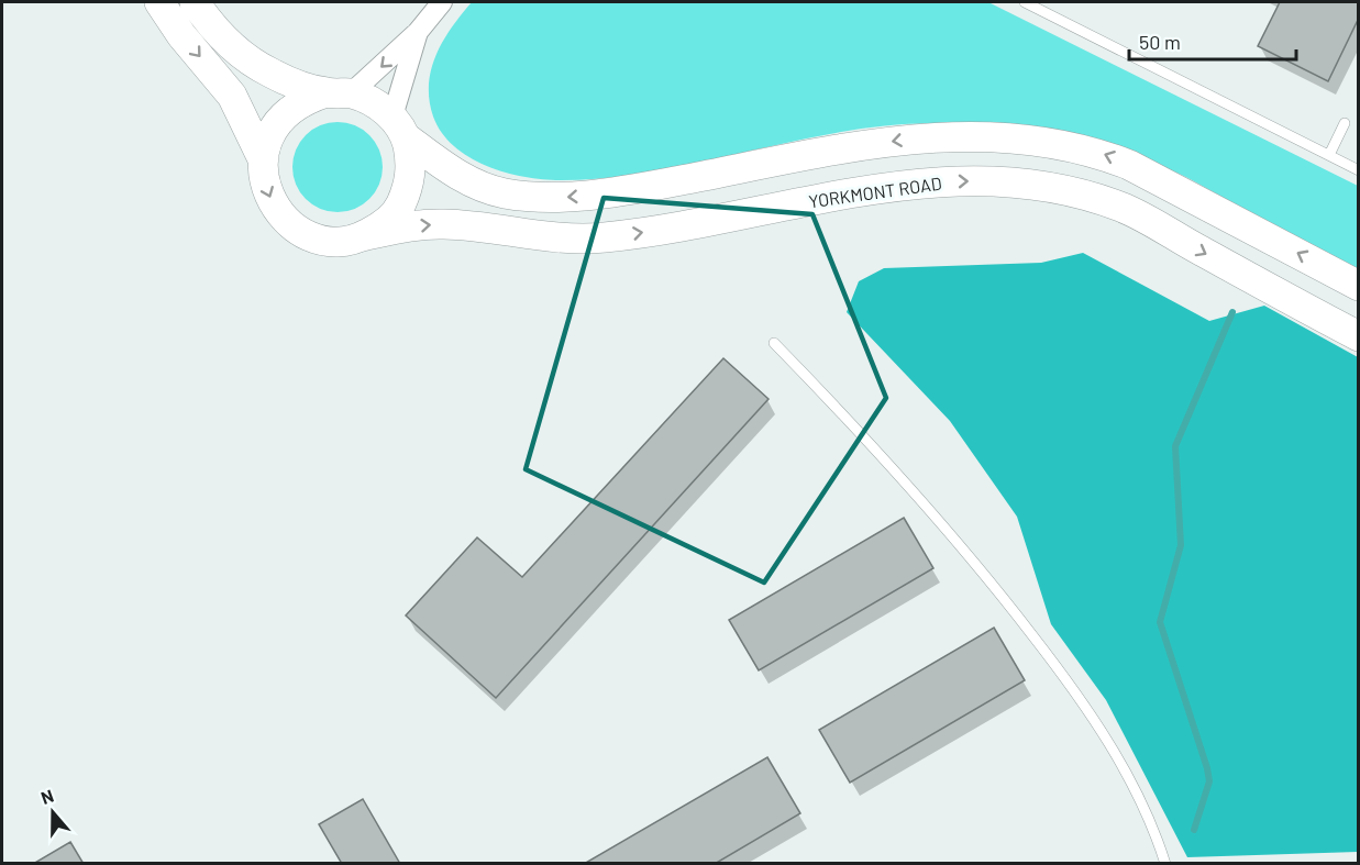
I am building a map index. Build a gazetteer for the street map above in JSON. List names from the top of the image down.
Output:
{
  "streets": {
    "street": ["YORKMONT ROAD"]
  },
  "scale_bar": "50 m",
  "north": "top"
}
